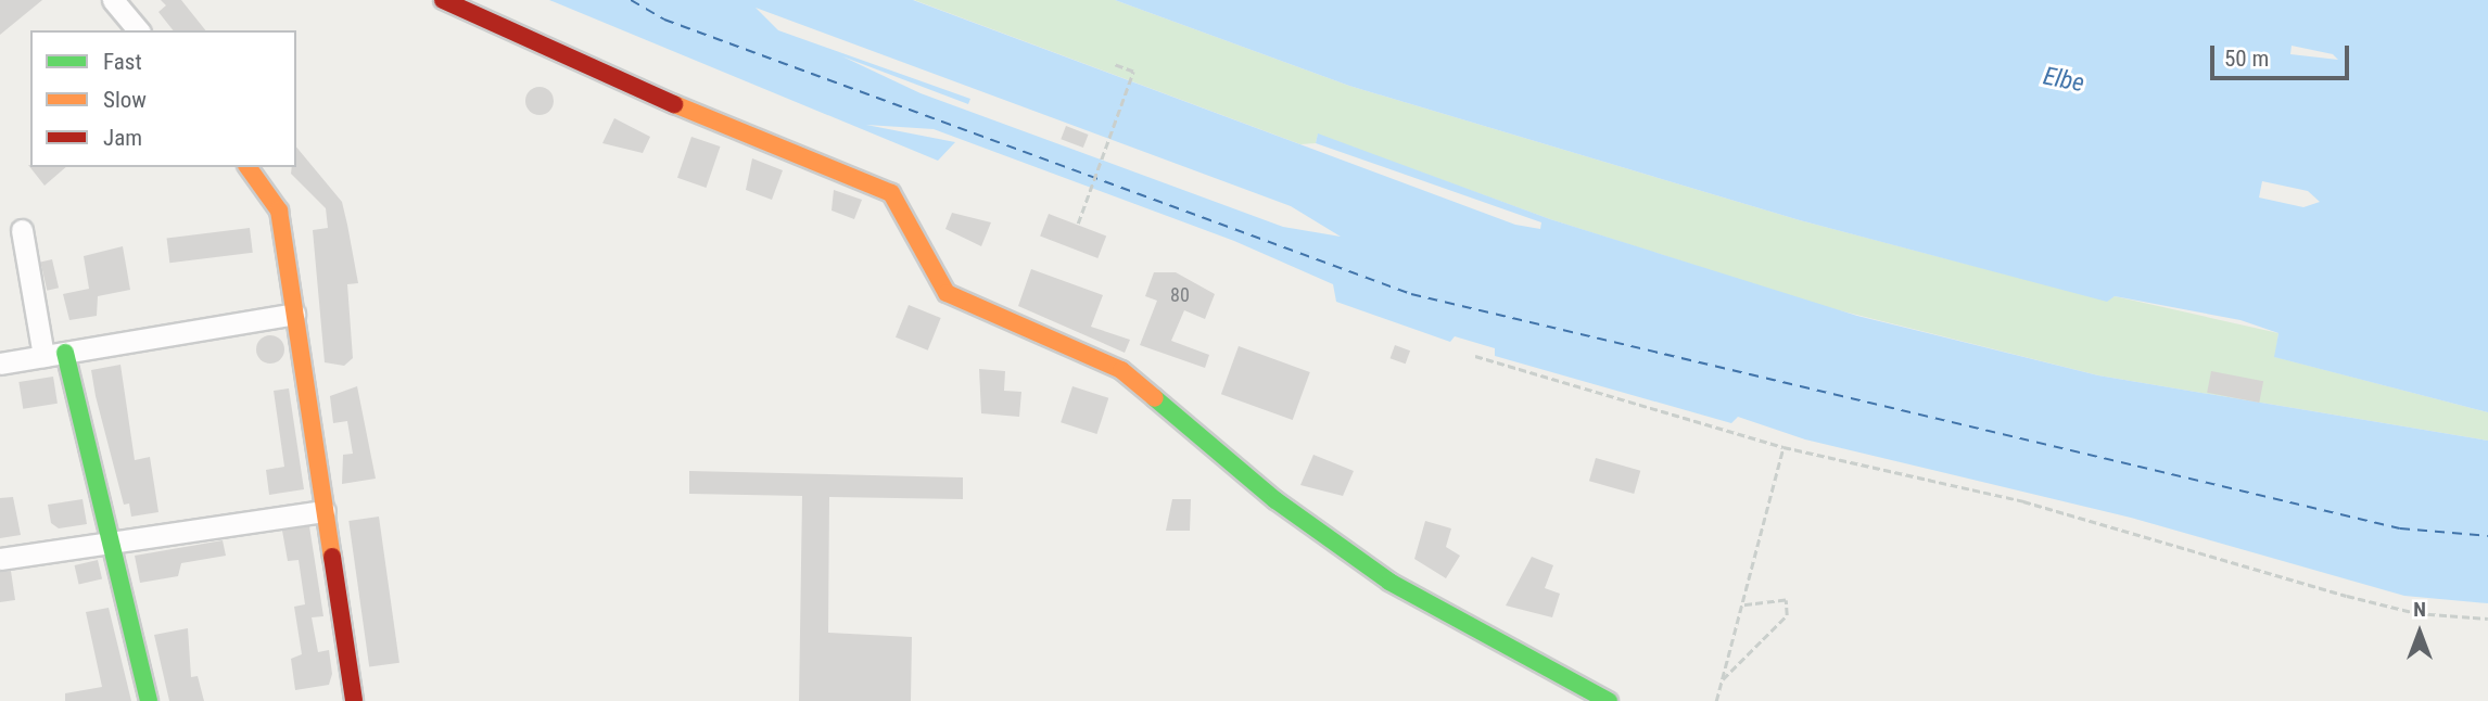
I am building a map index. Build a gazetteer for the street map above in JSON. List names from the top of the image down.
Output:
{
  "water": ["Elbe"],
  "house_numbers": ["80"],
  "legend": ["Fast", "Slow", "Jam"],
  "scale_bar": "50 m",
  "north": "top"
}
